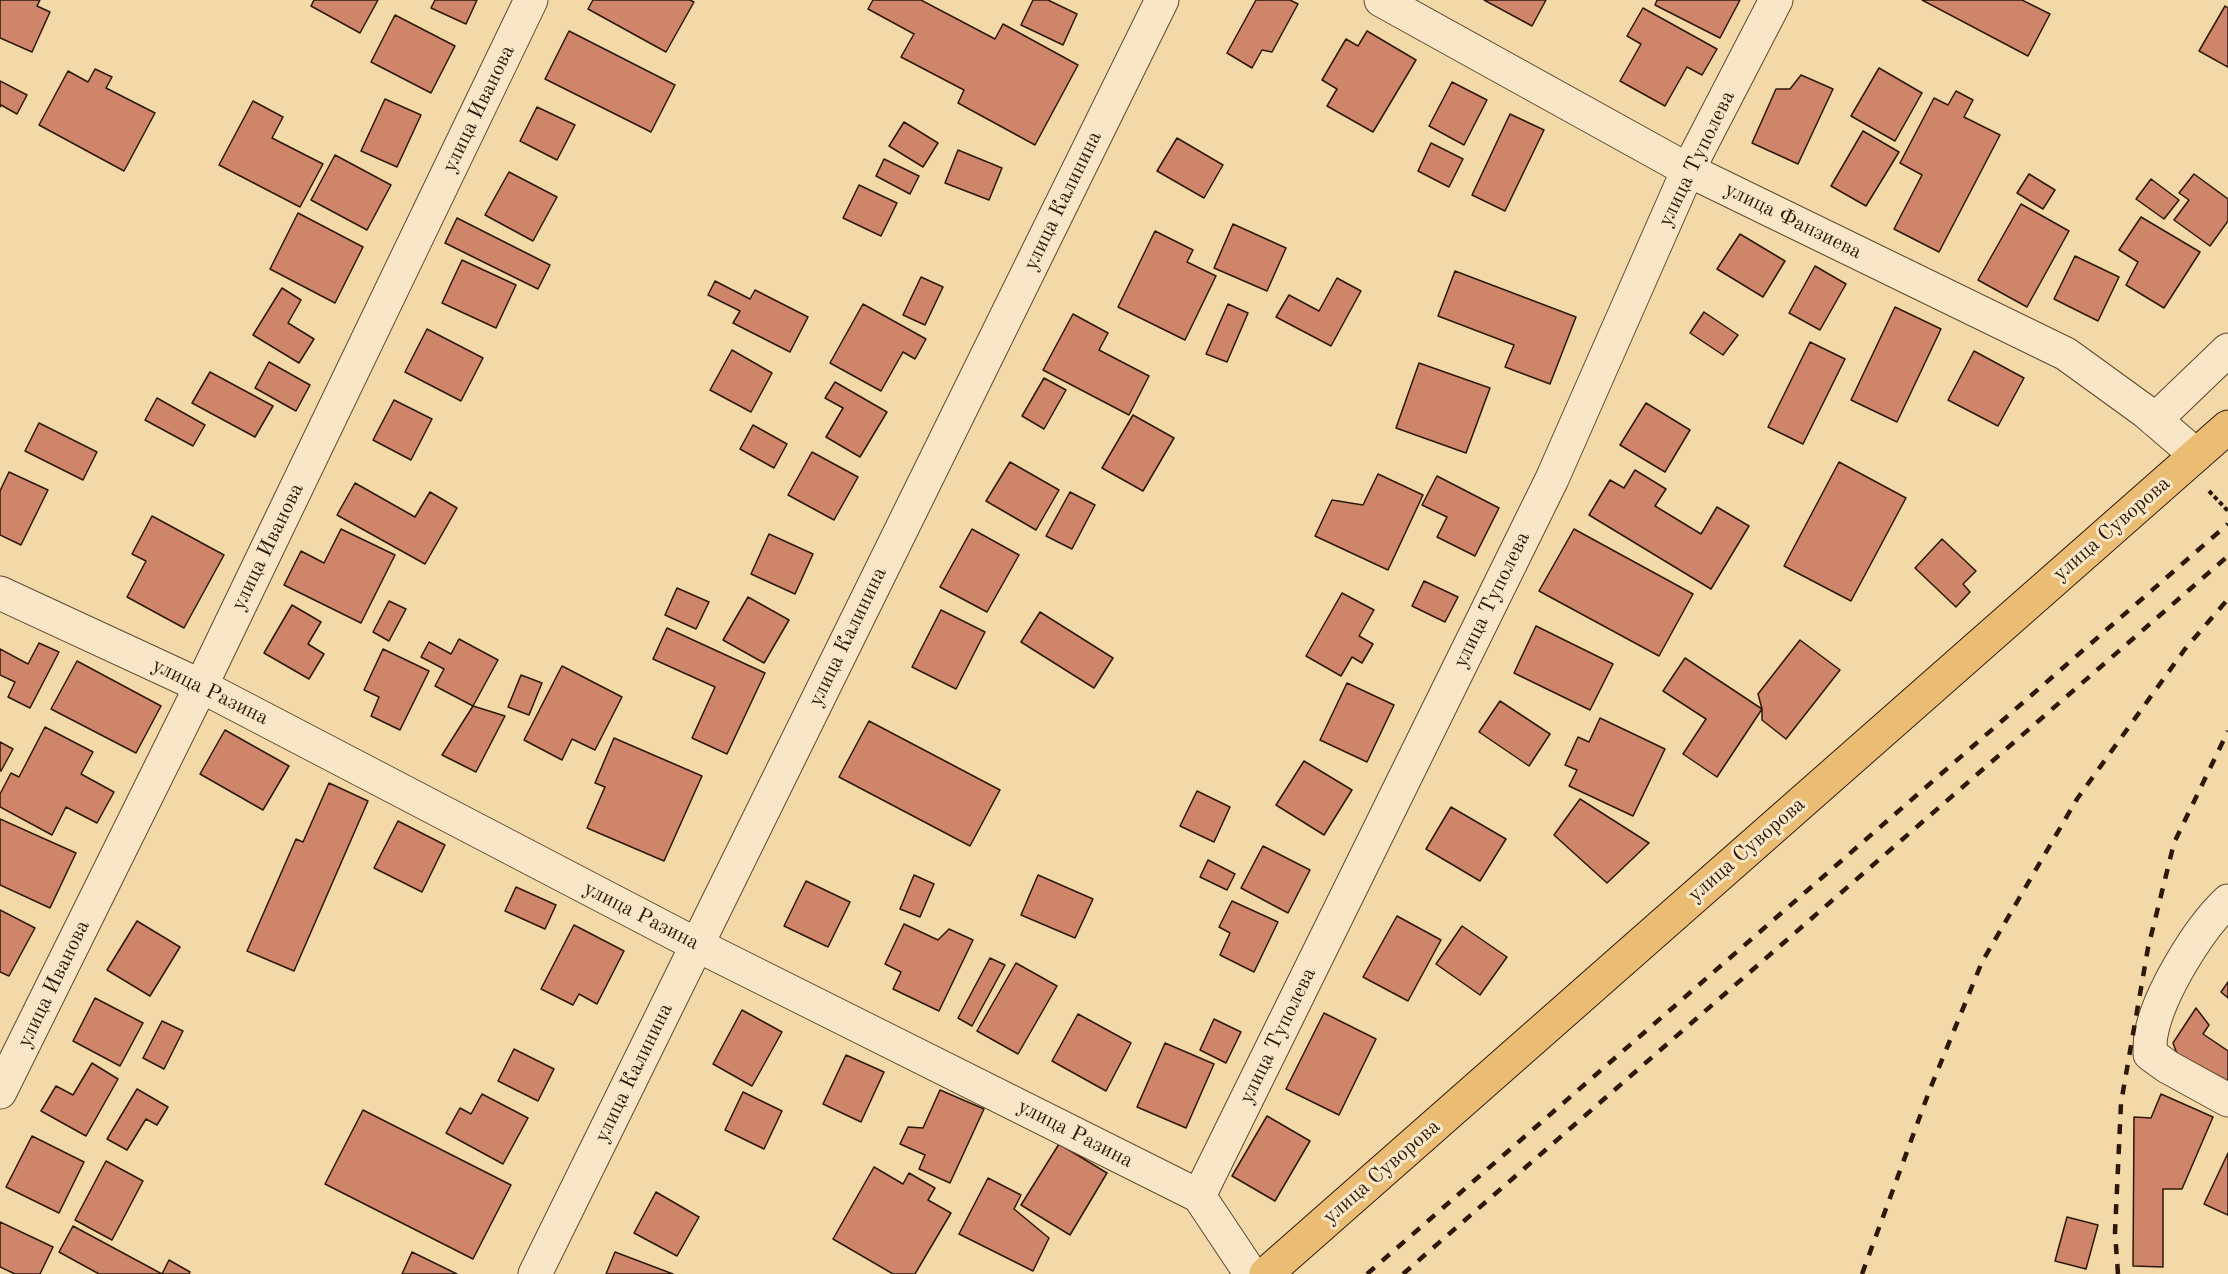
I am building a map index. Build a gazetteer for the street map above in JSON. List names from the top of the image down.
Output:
{
  "streets": {
    "main road": ["улица Суворова"],
    "street": [
      "улица Иванова",
      "улица Туполева",
      "улица Калинина",
      "улица Фанзиева",
      "улица Разина"
    ]
  },
  "crossings": [
    ["улица Иванова", "улица Разина"],
    ["улица Туполева", "улица Фанзиева"],
    ["улица Туполева", "улица Разина"],
    ["улица Калинина", "улица Разина"],
    ["улица Фанзиева", "улица Суворова"]
  ]
}
